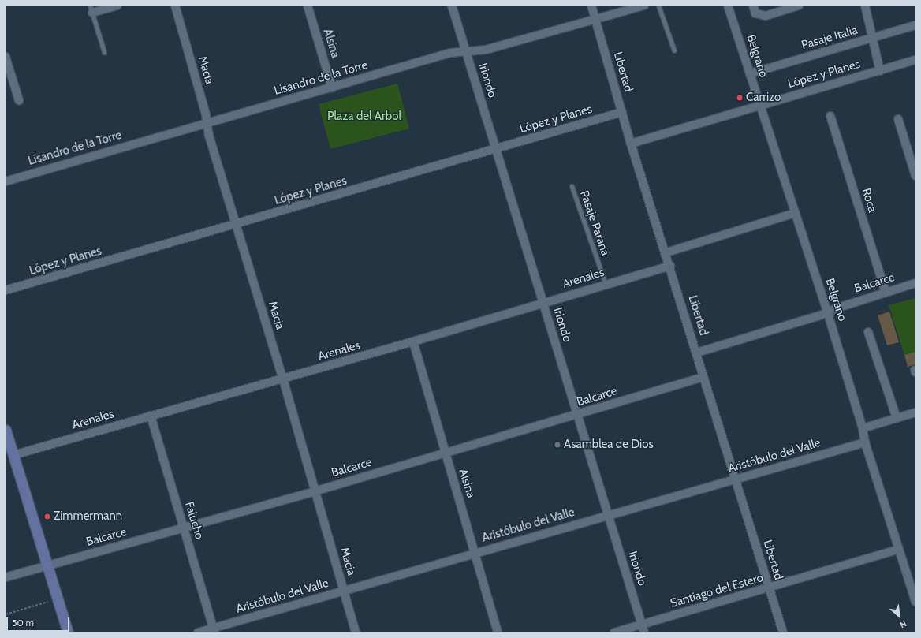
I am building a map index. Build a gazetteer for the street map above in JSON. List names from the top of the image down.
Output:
{
  "streets": {
    "street": [
      "Pasaje Italia",
      "Alsina",
      "Belgrano",
      "Macia",
      "Libertad",
      "López y Planes",
      "Lisandro de la Torre",
      "Iriondo",
      "Roca",
      "Arenales",
      "Balcarce",
      "Aristóbulo del Valle",
      "Falucho",
      "Santiago del Estero"
    ],
    "lane": ["Pasaje Parana"]
  },
  "crossings": [
    ["Pasaje Italia", "Belgrano"],
    ["Alsina", "Lisandro de la Torre"],
    ["Alsina", "Arenales"],
    ["Alsina", "Balcarce"],
    ["Alsina", "Aristóbulo del Valle"],
    ["Belgrano", "López y Planes"],
    ["Belgrano", "Balcarce"],
    ["Belgrano", "Aristóbulo del Valle"],
    ["Belgrano", "Santiago del Estero"],
    ["Macia", "López y Planes"],
    ["Macia", "Lisandro de la Torre"],
    ["Macia", "Arenales"],
    ["Macia", "Balcarce"],
    ["Macia", "Aristóbulo del Valle"],
    ["Libertad", "López y Planes"],
    ["Libertad", "Lisandro de la Torre"],
    ["Libertad", "Arenales"],
    ["Libertad", "Balcarce"],
    ["Libertad", "Aristóbulo del Valle"],
    ["Libertad", "Santiago del Estero"],
    ["López y Planes", "Iriondo"],
    ["Lisandro de la Torre", "Iriondo"],
    ["Iriondo", "Arenales"],
    ["Iriondo", "Balcarce"],
    ["Iriondo", "Aristóbulo del Valle"],
    ["Iriondo", "Santiago del Estero"],
    ["Roca", "Balcarce"],
    ["Pasaje Parana", "Arenales"],
    ["Arenales", "Falucho"],
    ["Balcarce", "Falucho"],
    ["Aristóbulo del Valle", "Falucho"]
  ],
  "parks": ["Plaza del Arbol"],
  "places": ["Carrizo", "Asamblea de Dios", "Zimmermann"],
  "scale_bar": "50 m",
  "north": "bottom right"
}
